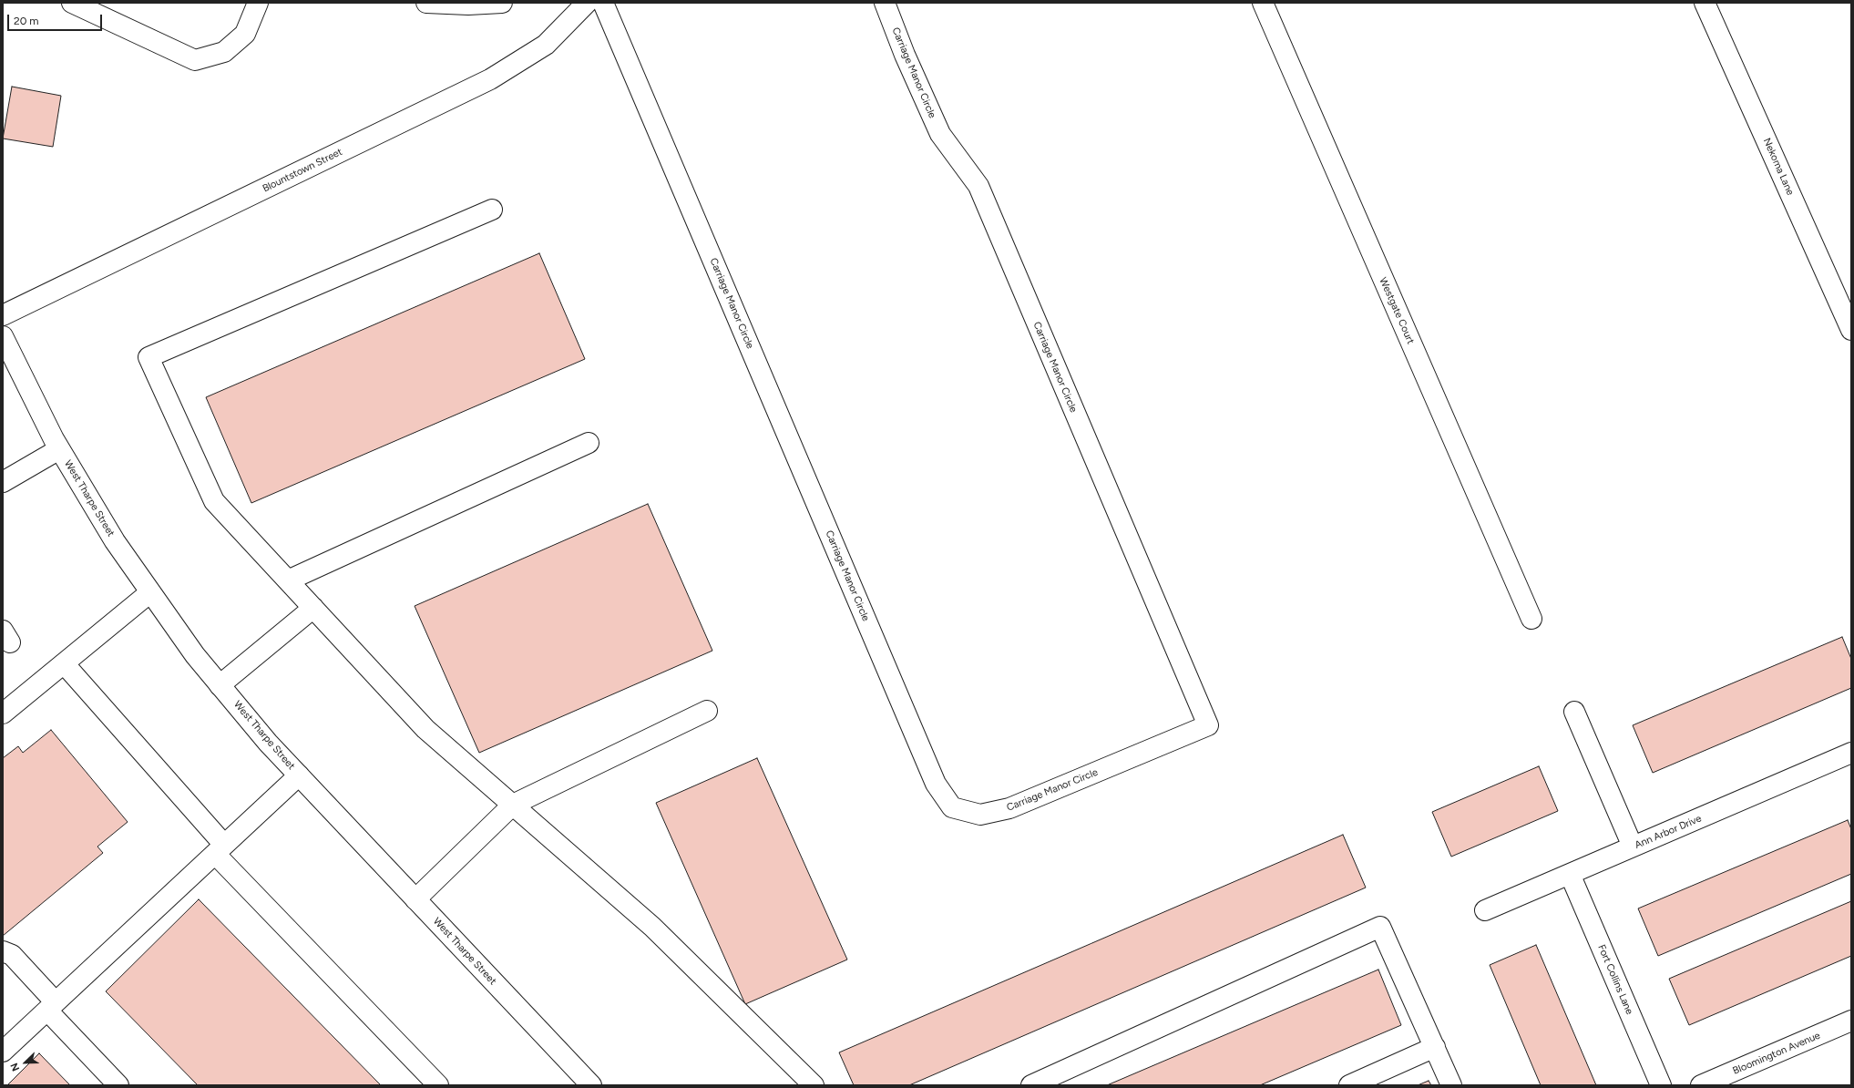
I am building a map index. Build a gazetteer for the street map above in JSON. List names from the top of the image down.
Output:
{
  "streets": {
    "street": [
      "Carriage Manor Circle",
      "Nekoma Lane",
      "Blountstown Street",
      "Westgate Court",
      "West Tharpe Street",
      "Ann Arbor Drive",
      "Fort Collins Lane",
      "Bloomington Avenue"
    ]
  },
  "crossings": [
    ["Ann Arbor Drive", "Fort Collins Lane"]
  ],
  "scale_bar": "20 m",
  "north": "bottom left"
}
